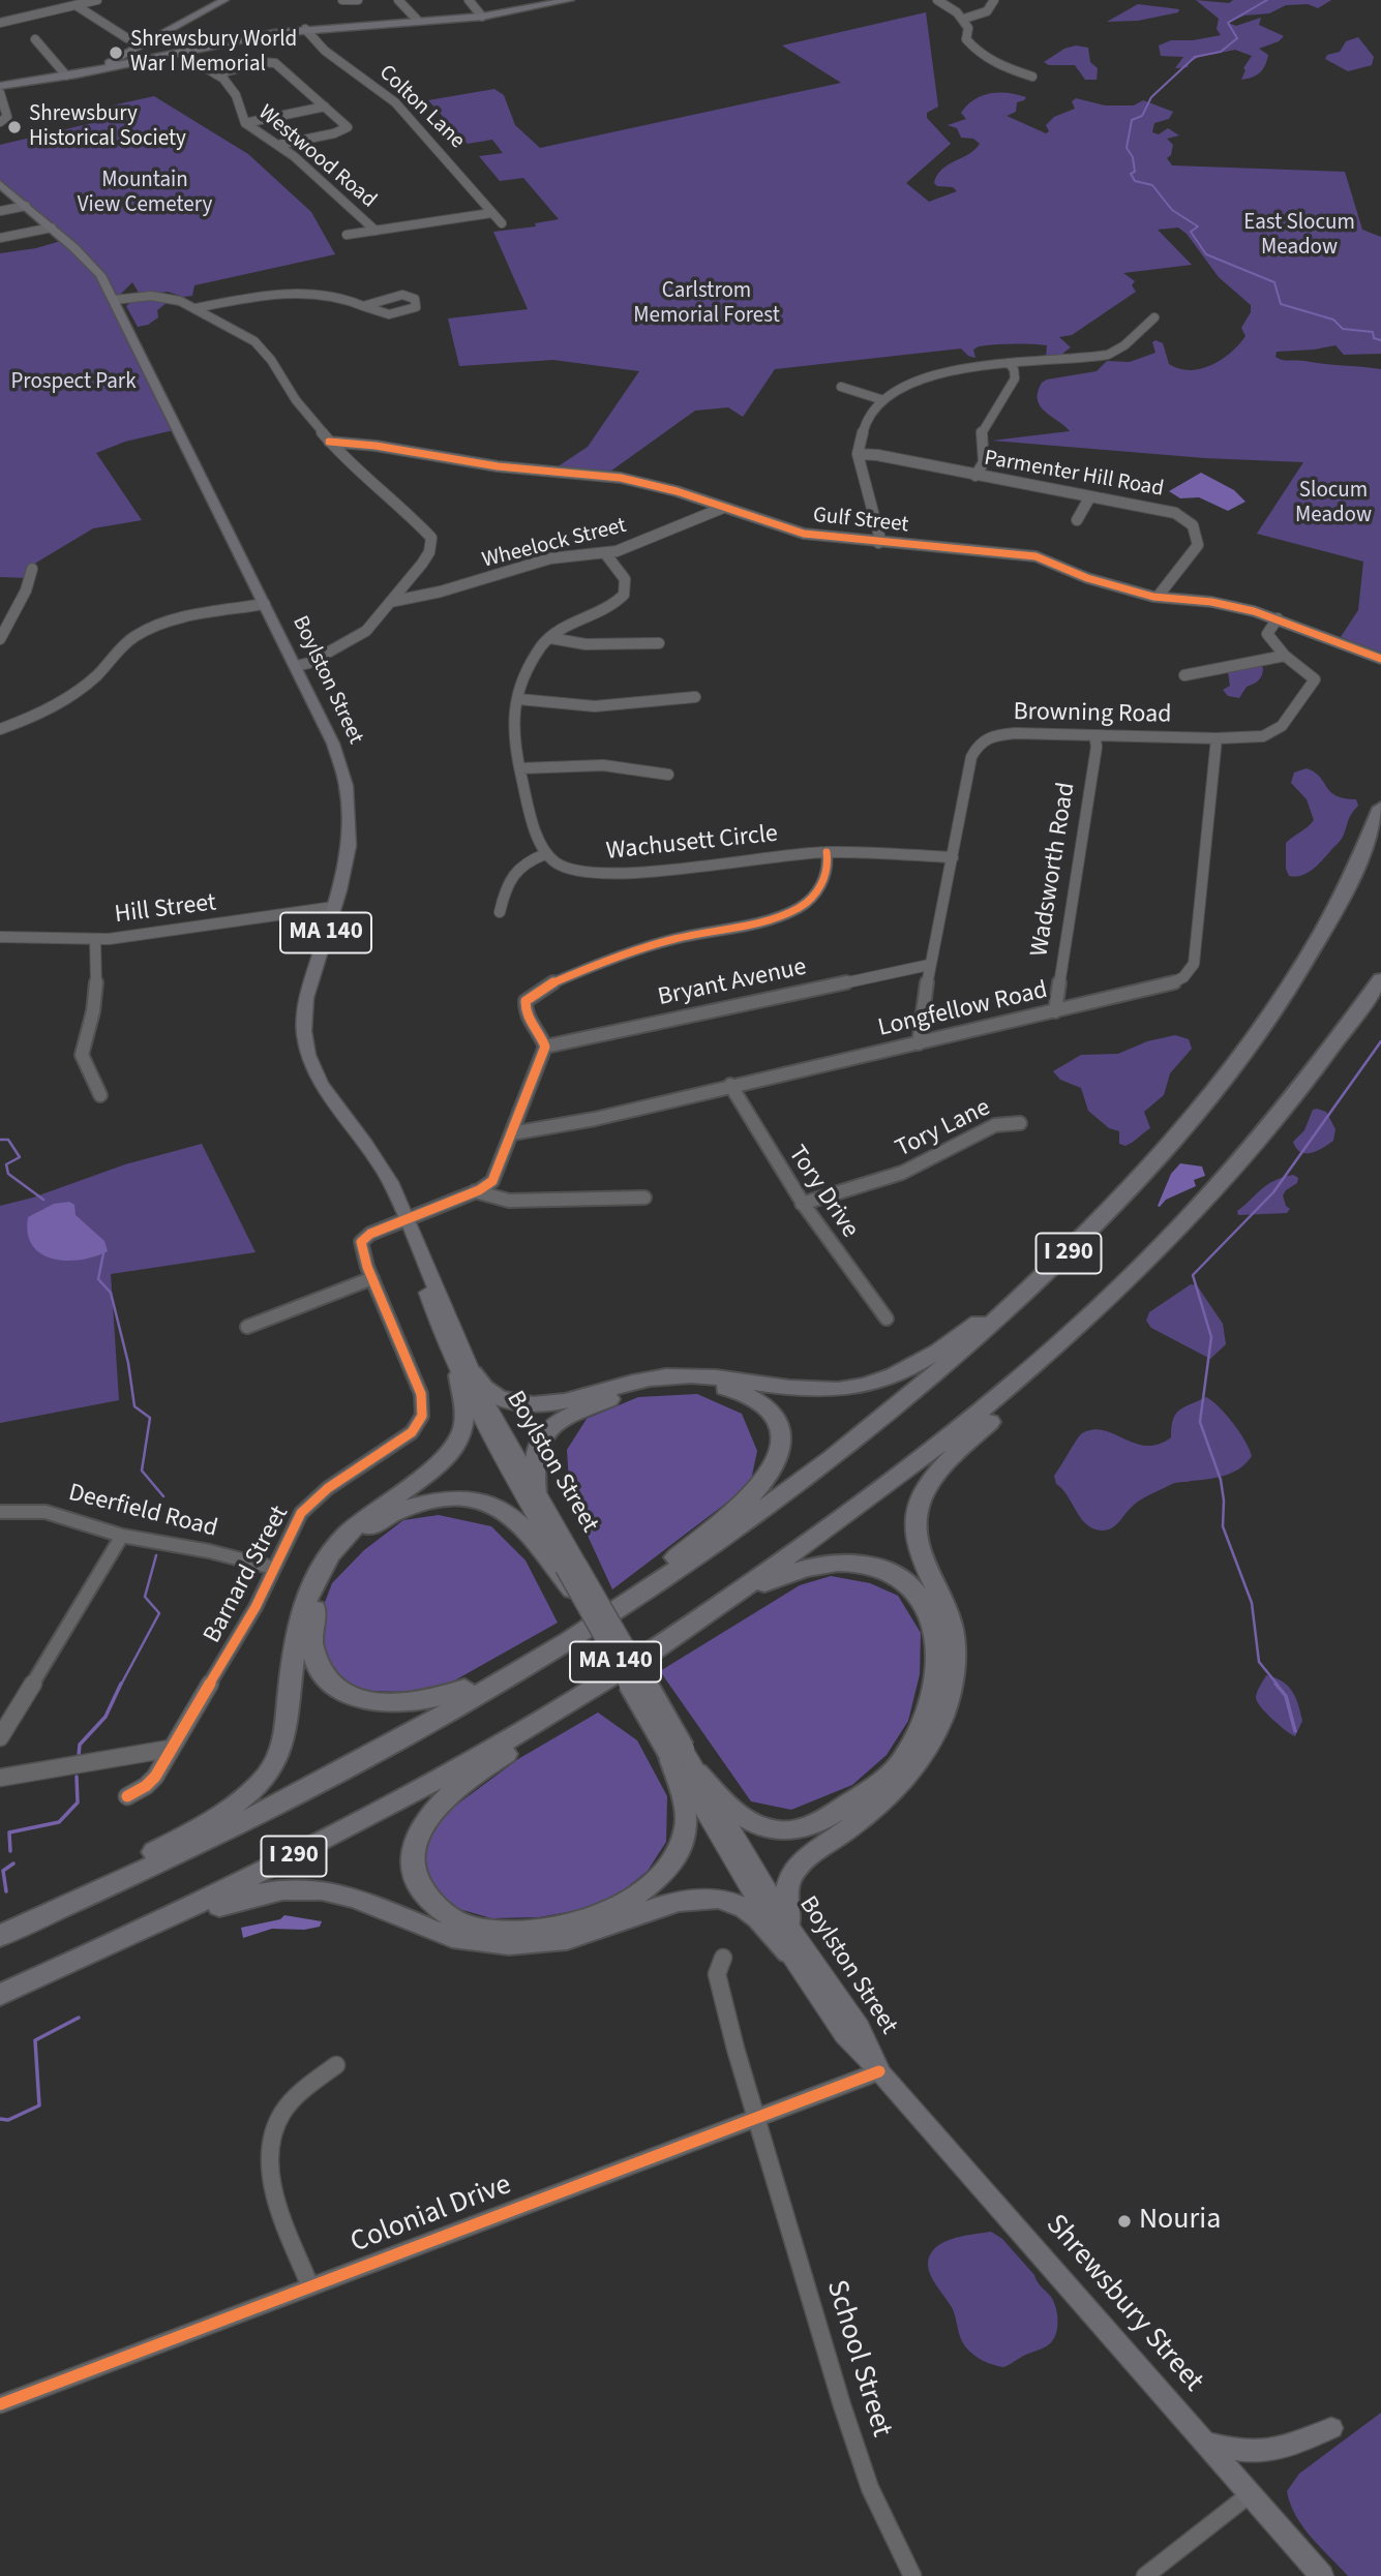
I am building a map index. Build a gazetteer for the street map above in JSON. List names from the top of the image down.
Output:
{
  "streets": {
    "highway": ["I 290"],
    "main road": ["Boylston Street", "MA 140", "Shrewsbury Street"],
    "street": [
      "Colton Lane",
      "Westwood Road",
      "Parmenter Hill Road",
      "Gulf Street",
      "Wheelock Street",
      "Browning Road",
      "Wachusett Circle",
      "Wadsworth Road",
      "Hill Street",
      "Bryant Avenue",
      "Longfellow Road",
      "Tory Lane",
      "Tory Drive",
      "Deerfield Road",
      "Barnard Street",
      "Colonial Drive",
      "School Street"
    ]
  },
  "crossings": [
    ["Parmenter Hill Road", "Gulf Street"],
    ["Gulf Street", "Wheelock Street"],
    ["Gulf Street", "Browning Road"],
    ["Boylston Street", "Hill Street"],
    ["Boylston Street", "Barnard Street"],
    ["Boylston Street", "Colonial Drive"],
    ["Boylston Street", "Shrewsbury Street"],
    ["Browning Road", "Wachusett Circle"],
    ["Browning Road", "Wadsworth Road"],
    ["Browning Road", "Bryant Avenue"],
    ["Browning Road", "Longfellow Road"],
    ["Wadsworth Road", "Longfellow Road"],
    ["Longfellow Road", "Tory Drive"],
    ["Tory Lane", "Tory Drive"],
    ["Deerfield Road", "Barnard Street"],
    ["Colonial Drive", "Shrewsbury Street"],
    ["Colonial Drive", "School Street"]
  ],
  "parks": [
    "Mountain View Cemetery",
    "East Slocum Meadow",
    "Carlstrom Memorial Forest",
    "Prospect Park",
    "Slocum Meadow"
  ],
  "places": ["Shrewsbury World War I Memorial", "Shrewsbury Historical Society", "Nouria"]
}
